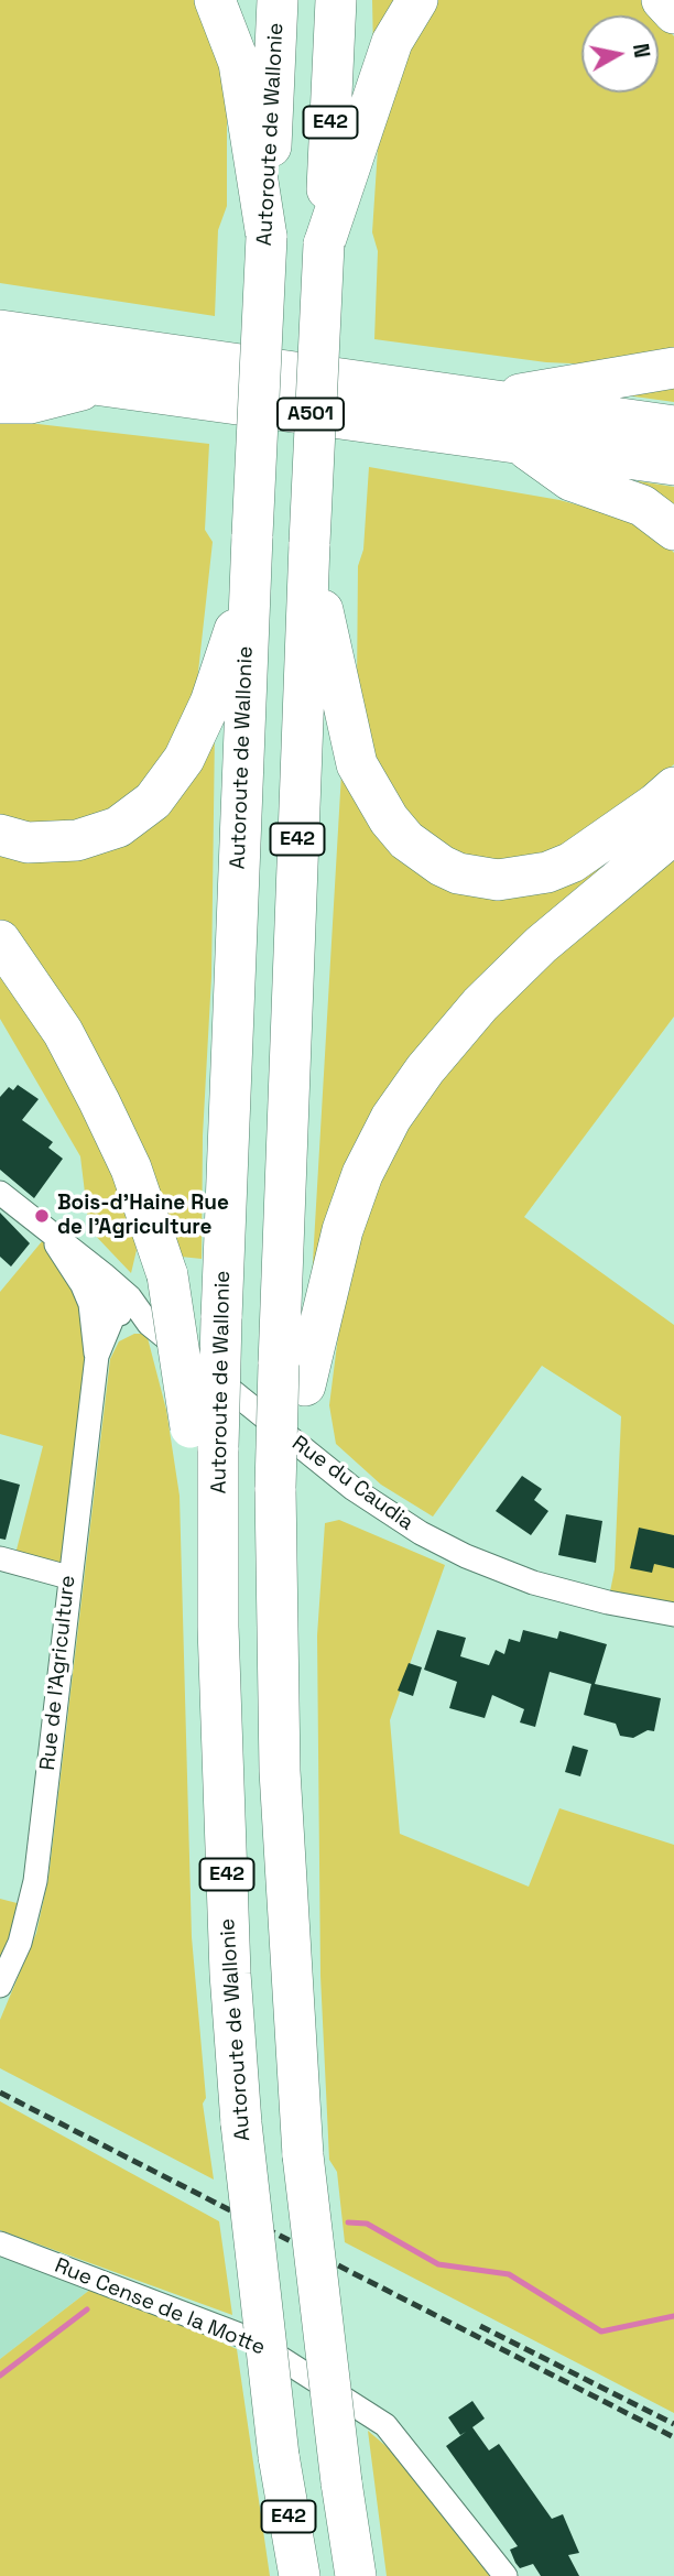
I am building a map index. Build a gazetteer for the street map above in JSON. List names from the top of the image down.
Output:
{
  "streets": {
    "highway": ["E42", "Autoroute de Wallonie", "A501"],
    "street": ["Rue du Caudia", "Rue de l'Agriculture", "Rue Cense de la Motte"]
  },
  "crossings": [
    ["Rue du Caudia", "Rue de l'Agriculture"]
  ],
  "places": ["Bois-d'Haine Rue de l'Agriculture"],
  "north": "right"
}
